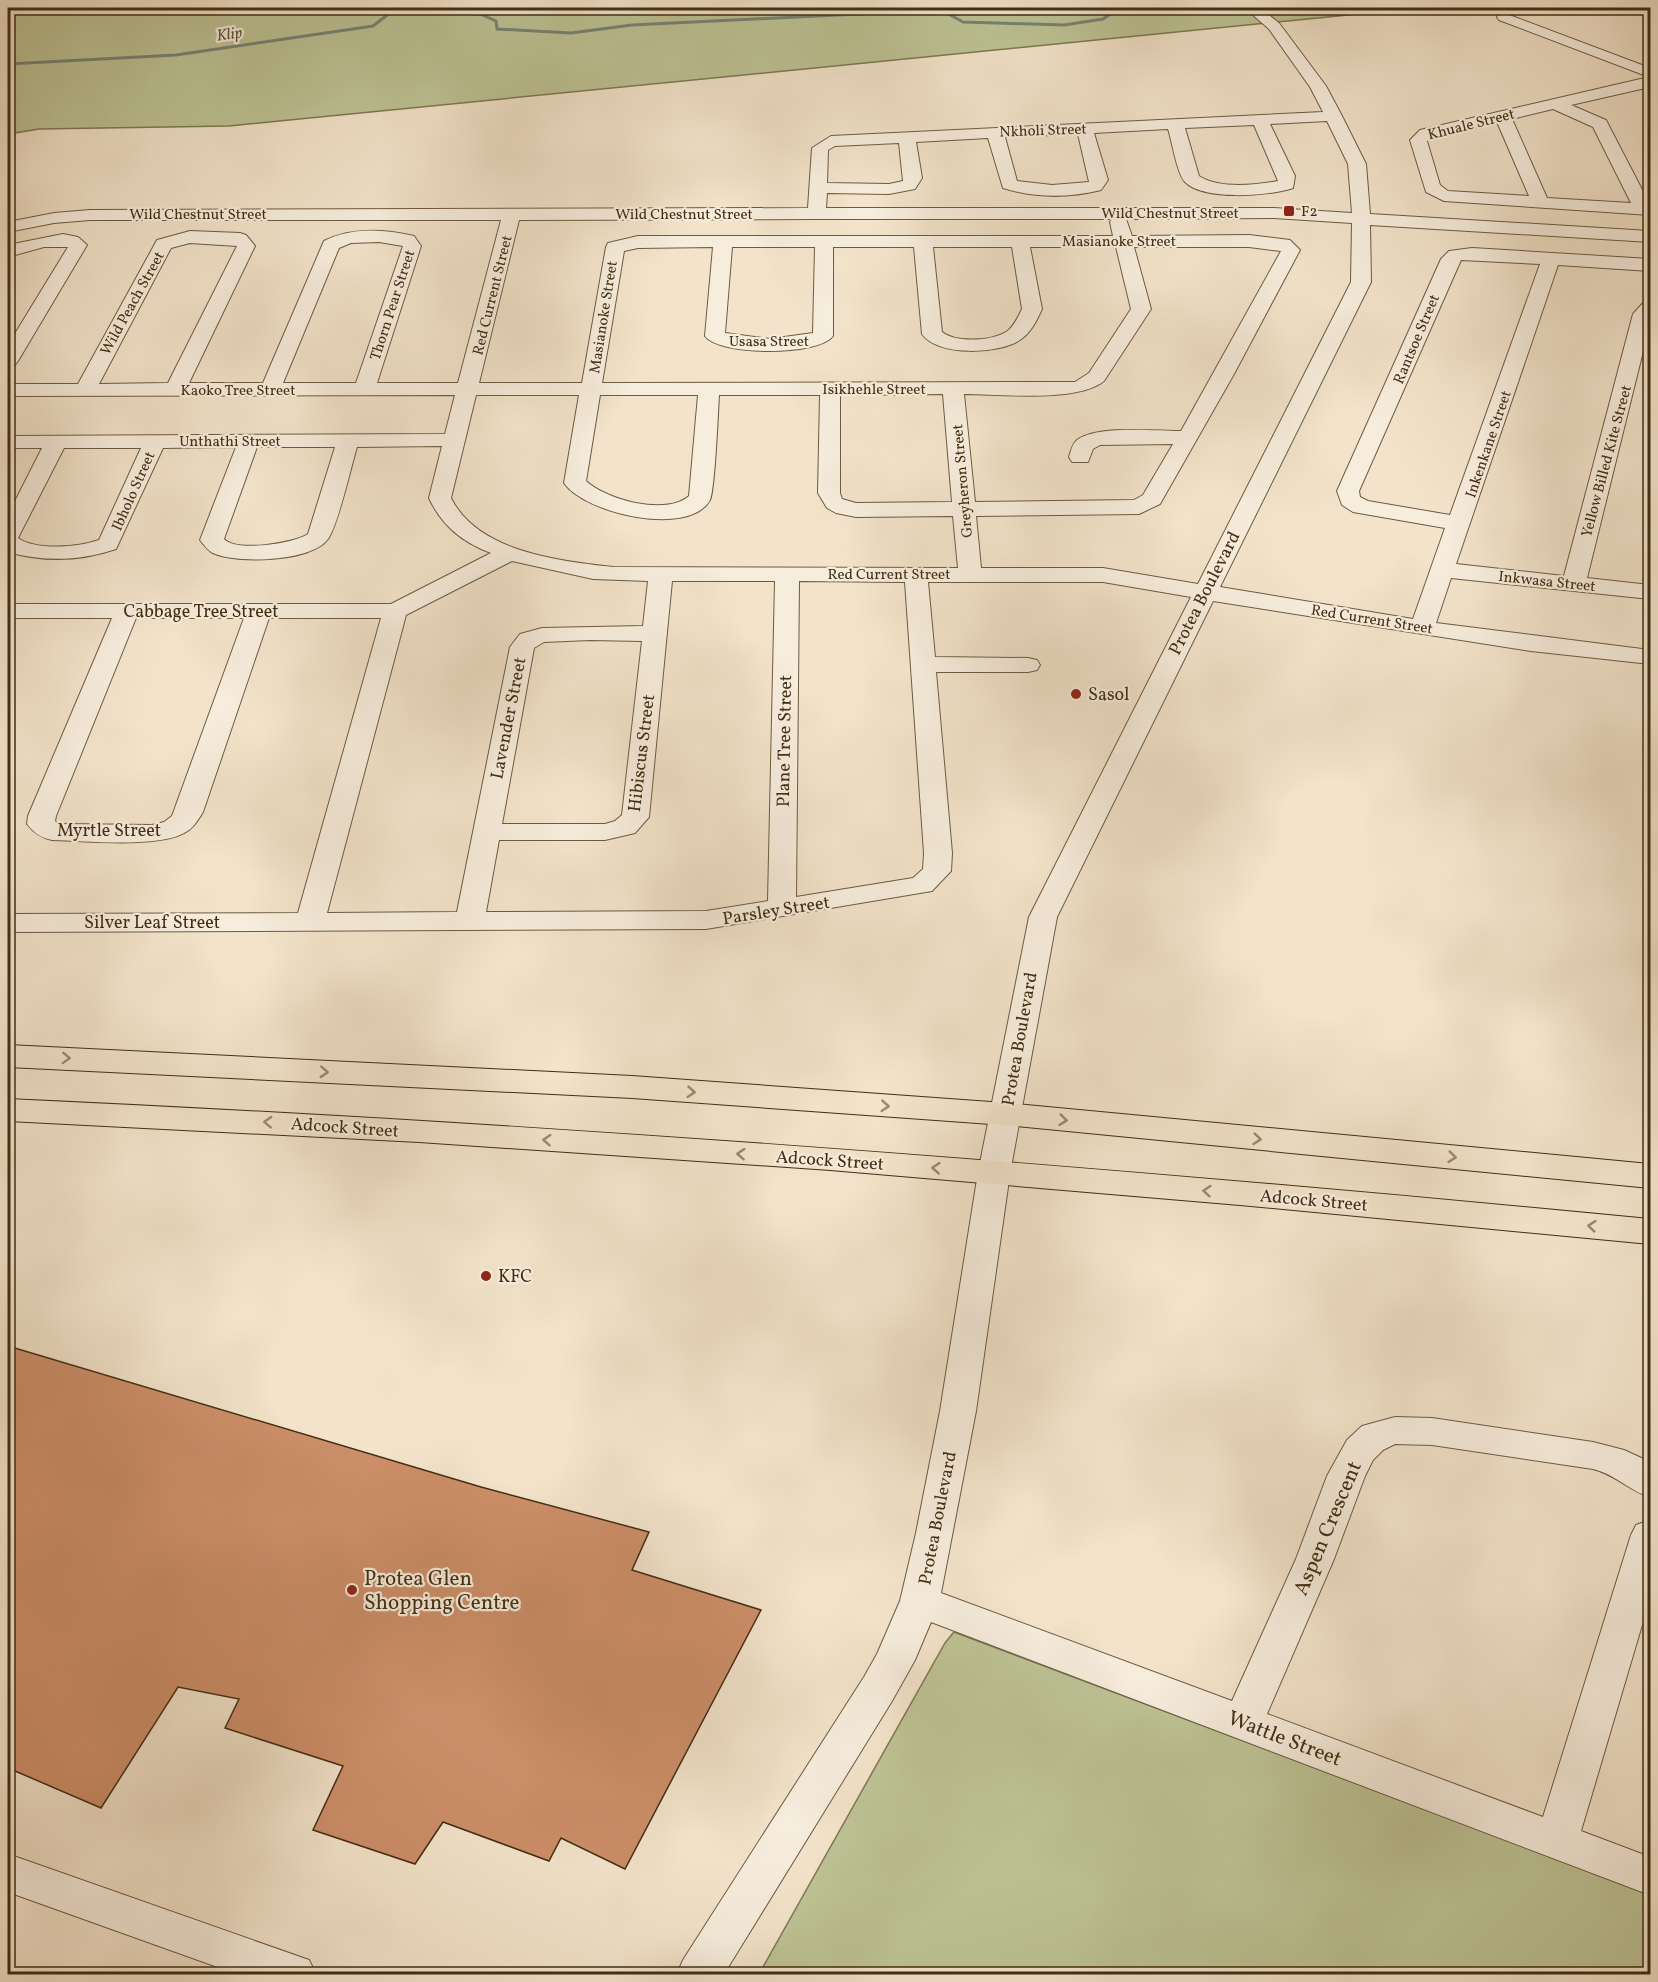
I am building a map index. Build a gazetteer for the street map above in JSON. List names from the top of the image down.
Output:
{
  "streets": {
    "main road": ["Adcock Street"],
    "street": [
      "Khuale Street",
      "Nkholi Street",
      "Wild Chestnut Street",
      "Masianoke Street",
      "Red Current Street",
      "Wild Peach Street",
      "Thorn Pear Street",
      "Rantsoe Street",
      "Usasa Street",
      "Isikhehle Street",
      "Kaoko Tree Street",
      "Unthathi Street",
      "Inkenkane Street",
      "Yellow Billed Kite Street",
      "Greyheron Street",
      "Ibholo Street",
      "Inkwasa Street",
      "Protea Boulevard",
      "Cabbage Tree Street",
      "Lavender Street",
      "Plane Tree Street",
      "Hibiscus Street",
      "Myrtle Street",
      "Parsley Street",
      "Silver Leaf Street",
      "Aspen Crescent",
      "Wattle Street"
    ]
  },
  "crossings": [
    ["Nkholi Street", "Wild Chestnut Street"],
    ["Nkholi Street", "Protea Boulevard"],
    ["Wild Chestnut Street", "Red Current Street"],
    ["Wild Chestnut Street", "Isikhehle Street"],
    ["Wild Chestnut Street", "Protea Boulevard"],
    ["Masianoke Street", "Usasa Street"],
    ["Masianoke Street", "Isikhehle Street"],
    ["Masianoke Street", "Greyheron Street"],
    ["Red Current Street", "Isikhehle Street"],
    ["Red Current Street", "Kaoko Tree Street"],
    ["Red Current Street", "Unthathi Street"],
    ["Red Current Street", "Inkenkane Street"],
    ["Red Current Street", "Greyheron Street"],
    ["Red Current Street", "Protea Boulevard"],
    ["Red Current Street", "Plane Tree Street"],
    ["Red Current Street", "Hibiscus Street"],
    ["Red Current Street", "Parsley Street"],
    ["Wild Peach Street", "Kaoko Tree Street"],
    ["Thorn Pear Street", "Kaoko Tree Street"],
    ["Rantsoe Street", "Inkenkane Street"],
    ["Isikhehle Street", "Kaoko Tree Street"],
    ["Isikhehle Street", "Greyheron Street"],
    ["Unthathi Street", "Ibholo Street"],
    ["Inkenkane Street", "Inkwasa Street"],
    ["Yellow Billed Kite Street", "Inkwasa Street"],
    ["Protea Boulevard", "Adcock Street"],
    ["Protea Boulevard", "Wattle Street"],
    ["Cabbage Tree Street", "Myrtle Street"],
    ["Lavender Street", "Hibiscus Street"],
    ["Lavender Street", "Parsley Street"],
    ["Plane Tree Street", "Parsley Street"],
    ["Parsley Street", "Silver Leaf Street"],
    ["Aspen Crescent", "Wattle Street"]
  ],
  "water": ["Klip"],
  "places": {
    "transit": ["F2"],
    "other": ["Sasol", "KFC", "Protea Glen Shopping Centre"]
  }
}
